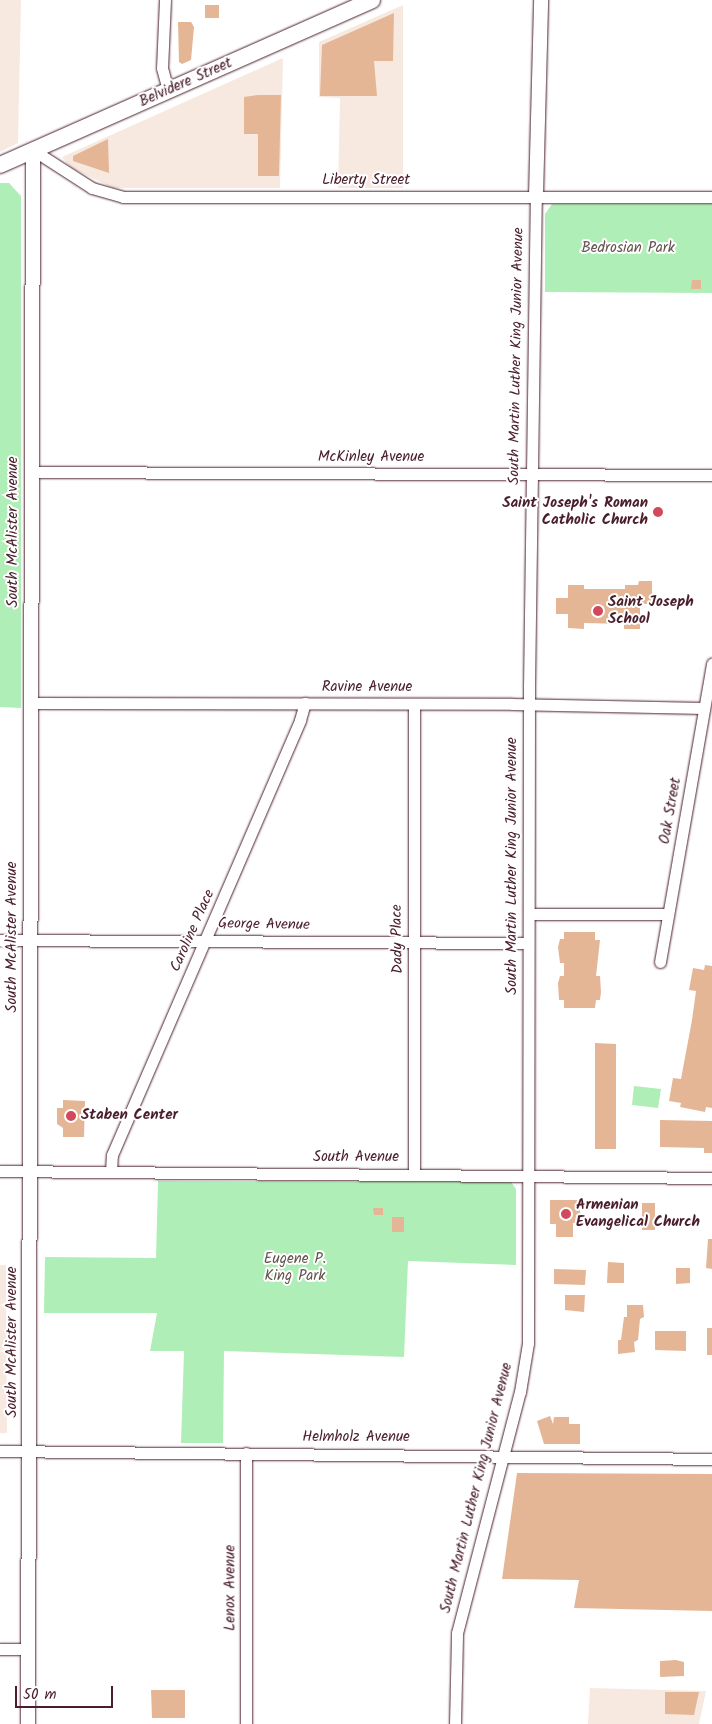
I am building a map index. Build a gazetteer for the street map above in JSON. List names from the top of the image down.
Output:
{
  "streets": {
    "main road": ["Belvidere Street"],
    "street": [
      "Liberty Street",
      "South Martin Luther King Junior Avenue",
      "McKinley Avenue",
      "South McAlister Avenue",
      "Ravine Avenue",
      "Oak Street",
      "George Avenue",
      "Caroline Place",
      "Dady Place",
      "South Avenue",
      "Helmholz Avenue",
      "Lenox Avenue"
    ]
  },
  "crossings": [
    ["Belvidere Street", "Liberty Street"],
    ["Belvidere Street", "South McAlister Avenue"],
    ["Liberty Street", "South Martin Luther King Junior Avenue"],
    ["Liberty Street", "South McAlister Avenue"],
    ["South Martin Luther King Junior Avenue", "McKinley Avenue"],
    ["South Martin Luther King Junior Avenue", "Ravine Avenue"],
    ["South Martin Luther King Junior Avenue", "George Avenue"],
    ["South Martin Luther King Junior Avenue", "South Avenue"],
    ["South Martin Luther King Junior Avenue", "Helmholz Avenue"],
    ["McKinley Avenue", "South McAlister Avenue"],
    ["South McAlister Avenue", "Ravine Avenue"],
    ["South McAlister Avenue", "George Avenue"],
    ["South McAlister Avenue", "South Avenue"],
    ["South McAlister Avenue", "Helmholz Avenue"],
    ["Ravine Avenue", "Oak Street"],
    ["Ravine Avenue", "Caroline Place"],
    ["Ravine Avenue", "Dady Place"],
    ["George Avenue", "Caroline Place"],
    ["George Avenue", "Dady Place"],
    ["Caroline Place", "South Avenue"],
    ["Dady Place", "South Avenue"],
    ["Helmholz Avenue", "Lenox Avenue"]
  ],
  "parks": ["Bedrosian Park", "Eugene P. King Park"],
  "places": [
    "Saint Joseph's Roman Catholic Church",
    "Saint Joseph School",
    "Staben Center",
    "Armenian Evangelical Church"
  ],
  "scale_bar": "50 m"
}
